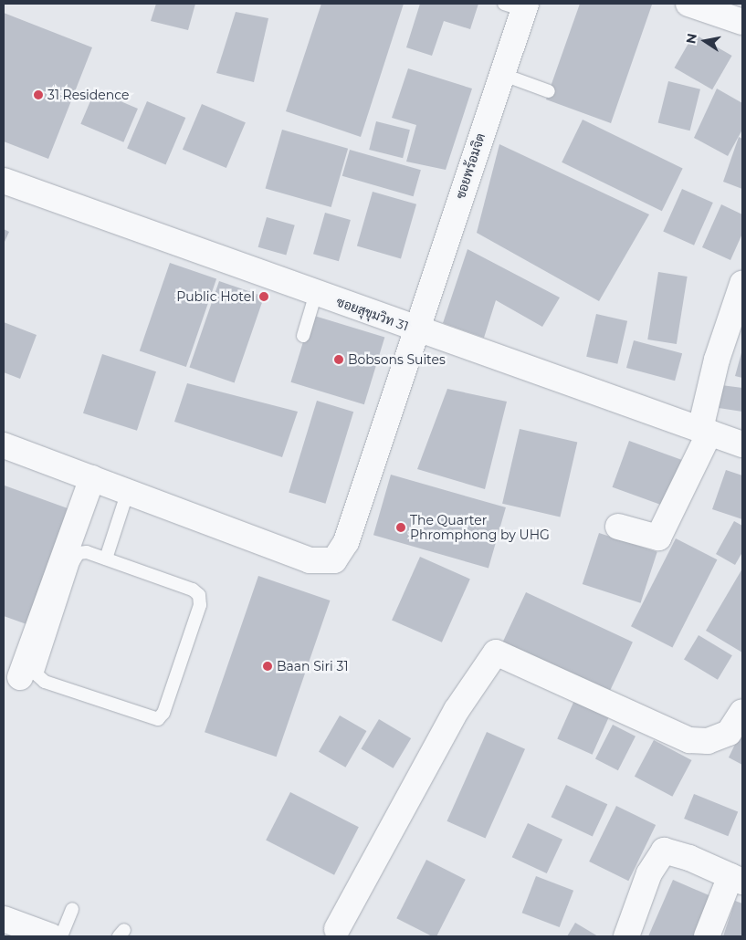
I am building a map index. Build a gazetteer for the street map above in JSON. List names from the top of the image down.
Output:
{
  "streets": {
    "street": ["ซอยพร้อมจิต", "ซอยสุขุมวิท 31"]
  },
  "crossings": [
    ["ซอยพร้อมจิต", "ซอยสุขุมวิท 31"]
  ],
  "places": [
    "31 Residence",
    "Public Hotel",
    "Bobsons Suites",
    "The Quarter Phromphong by UHG",
    "Baan Siri 31"
  ],
  "north": "left"
}
